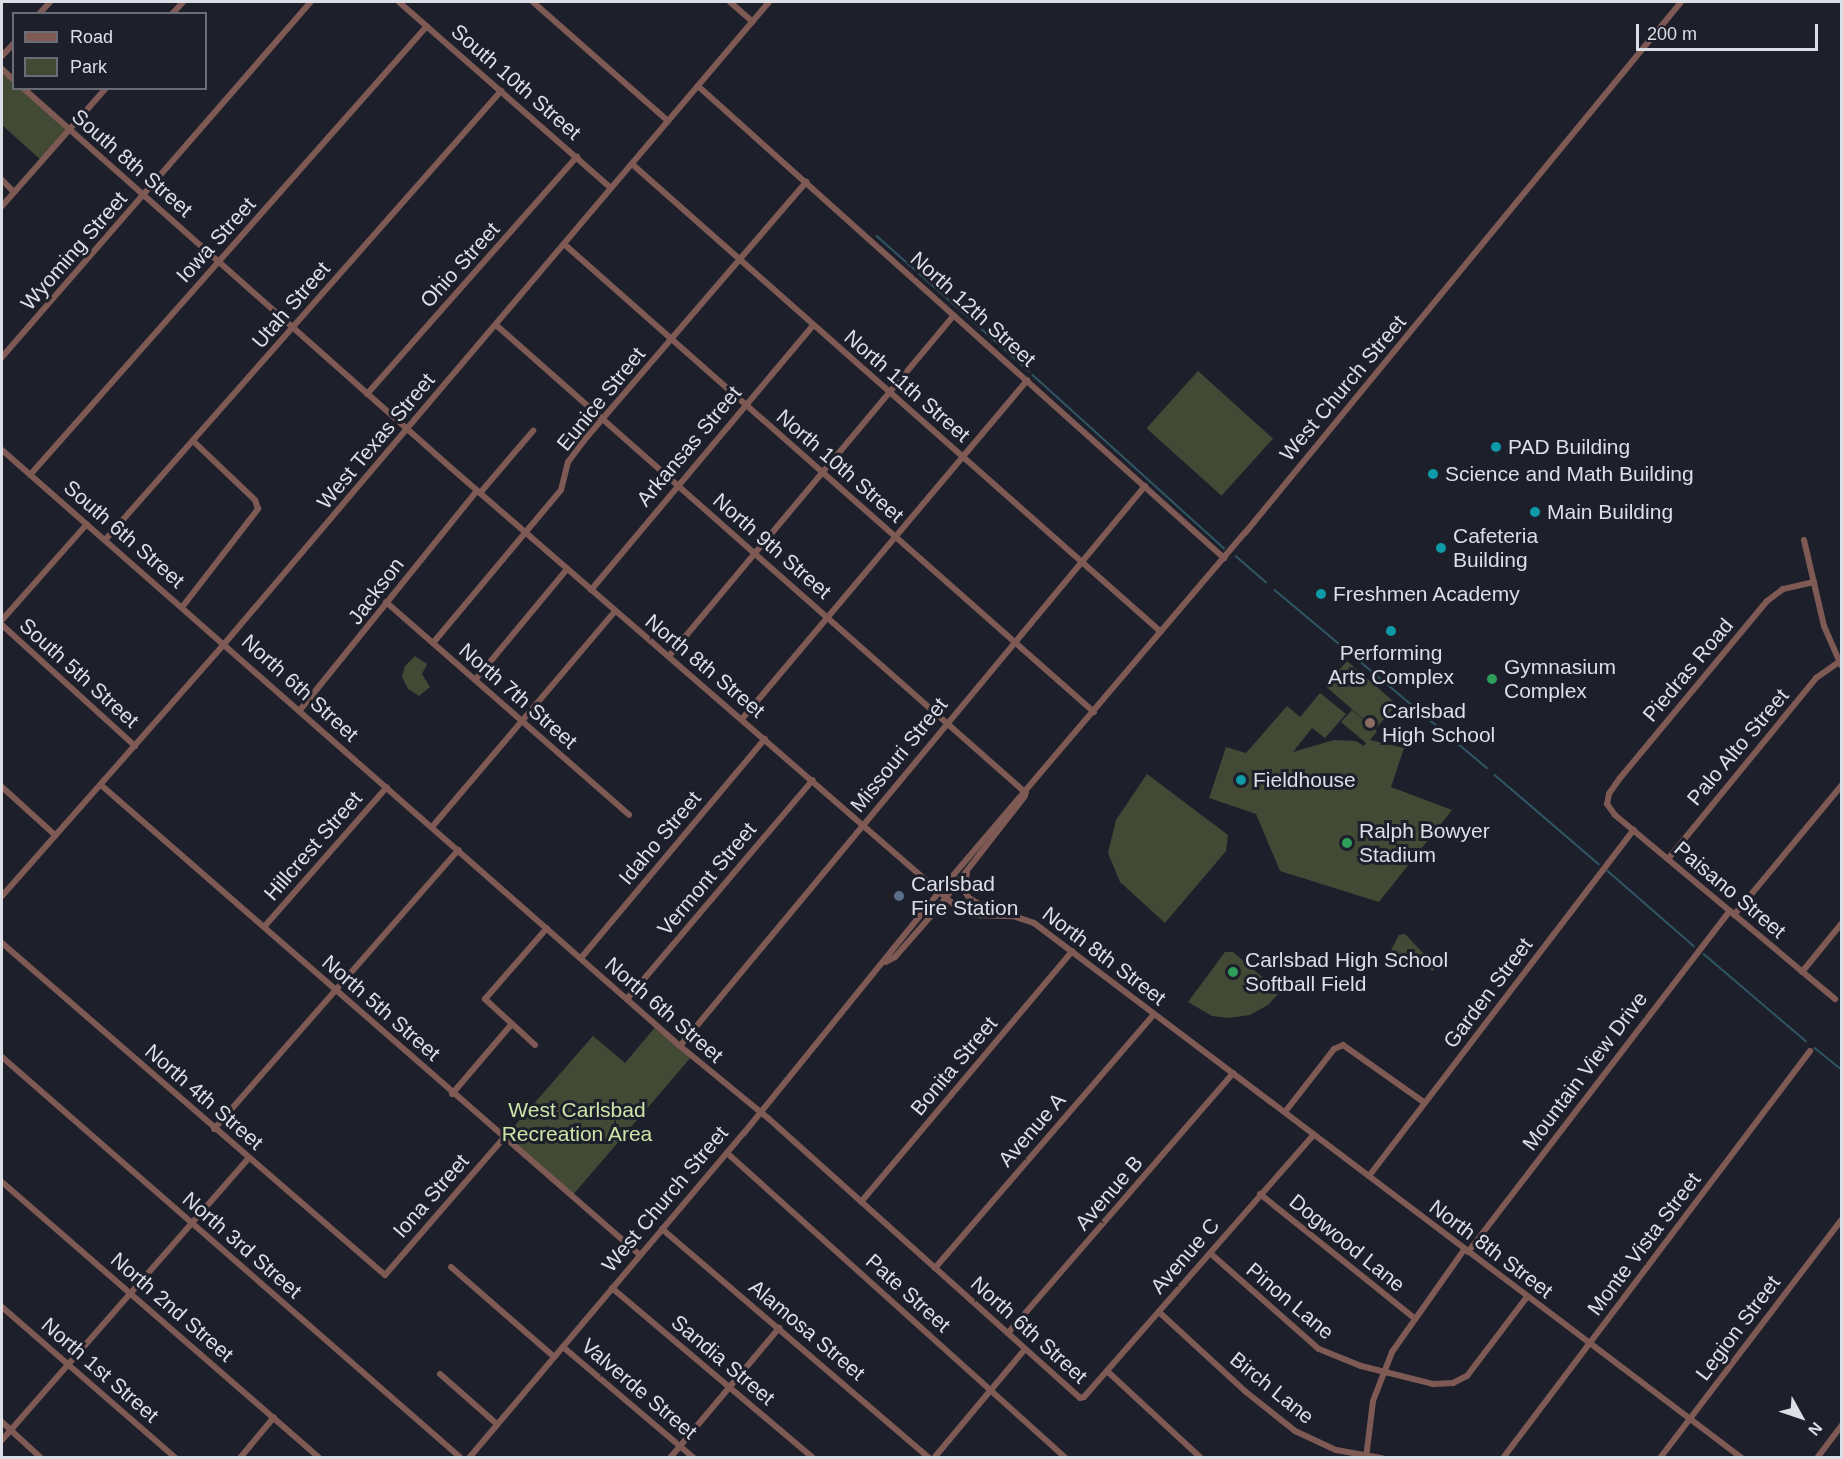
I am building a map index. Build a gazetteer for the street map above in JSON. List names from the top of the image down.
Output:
{
  "streets": {
    "street": [
      "South 10th Street",
      "South 8th Street",
      "Iowa Street",
      "Wyoming Street",
      "Ohio Street",
      "Utah Street",
      "North 12th Street",
      "North 11th Street",
      "West Church Street",
      "Eunice Street",
      "West Texas Street",
      "Arkansas Street",
      "North 10th Street",
      "South 6th Street",
      "North 9th Street",
      "Jackson",
      "North 8th Street",
      "Piedras Road",
      "South 5th Street",
      "North 6th Street",
      "North 7th Street",
      "Palo Alto Street",
      "Missouri Street",
      "Idaho Street",
      "Hillcrest Street",
      "Vermont Street",
      "Paisano Street",
      "Garden Street",
      "North 5th Street",
      "Bonita Street",
      "Mountain View Drive",
      "North 4th Street",
      "Avenue A",
      "Avenue B",
      "Iona Street",
      "Dogwood Lane",
      "Monte Vista Street",
      "North 3rd Street",
      "Avenue C",
      "Pate Street",
      "Pinon Lane",
      "North 2nd Street",
      "Legion Street",
      "Alamosa Street",
      "Sandia Street",
      "North 1st Street",
      "Birch Lane",
      "Valverde Street"
    ]
  },
  "crossings": [
    ["South 10th Street", "Iowa Street"],
    ["South 10th Street", "Ohio Street"],
    ["South 10th Street", "Utah Street"],
    ["South 10th Street", "West Texas Street"],
    ["South 8th Street", "Iowa Street"],
    ["South 8th Street", "Wyoming Street"],
    ["South 8th Street", "Ohio Street"],
    ["South 8th Street", "Utah Street"],
    ["South 8th Street", "West Texas Street"],
    ["South 8th Street", "North 8th Street"],
    ["Iowa Street", "South 6th Street"],
    ["Utah Street", "South 6th Street"],
    ["North 12th Street", "West Church Street"],
    ["North 12th Street", "Eunice Street"],
    ["North 12th Street", "West Texas Street"],
    ["North 12th Street", "Missouri Street"],
    ["North 11th Street", "West Church Street"],
    ["North 11th Street", "Eunice Street"],
    ["North 11th Street", "West Texas Street"],
    ["North 11th Street", "Arkansas Street"],
    ["North 11th Street", "Missouri Street"],
    ["West Church Street", "North 10th Street"],
    ["West Church Street", "North 9th Street"],
    ["West Church Street", "North 8th Street"],
    ["West Church Street", "North 6th Street"],
    ["West Church Street", "North 5th Street"],
    ["West Church Street", "Pate Street"],
    ["West Church Street", "Alamosa Street"],
    ["West Church Street", "Sandia Street"],
    ["West Church Street", "Valverde Street"],
    ["Eunice Street", "North 10th Street"],
    ["Eunice Street", "North 9th Street"],
    ["Eunice Street", "North 8th Street"],
    ["Eunice Street", "North 7th Street"],
    ["West Texas Street", "North 10th Street"],
    ["West Texas Street", "South 6th Street"],
    ["West Texas Street", "North 9th Street"],
    ["West Texas Street", "North 8th Street"],
    ["West Texas Street", "South 5th Street"],
    ["West Texas Street", "North 6th Street"],
    ["West Texas Street", "North 5th Street"],
    ["Arkansas Street", "North 10th Street"],
    ["Arkansas Street", "North 9th Street"],
    ["Arkansas Street", "North 8th Street"],
    ["North 10th Street", "Missouri Street"],
    ["South 6th Street", "North 6th Street"],
    ["North 9th Street", "Missouri Street"],
    ["Jackson", "North 8th Street"],
    ["Jackson", "North 6th Street"],
    ["Jackson", "North 7th Street"],
    ["North 8th Street", "Missouri Street"],
    ["North 8th Street", "Idaho Street"],
    ["North 8th Street", "Vermont Street"],
    ["North 8th Street", "Garden Street"],
    ["North 8th Street", "Bonita Street"],
    ["North 8th Street", "Mountain View Drive"],
    ["North 8th Street", "Avenue A"],
    ["North 8th Street", "Avenue B"],
    ["North 8th Street", "Monte Vista Street"],
    ["North 8th Street", "Avenue C"],
    ["North 8th Street", "Pinon Lane"],
    ["North 8th Street", "Legion Street"],
    ["Piedras Road", "Paisano Street"],
    ["North 6th Street", "Missouri Street"],
    ["North 6th Street", "Idaho Street"],
    ["North 6th Street", "Hillcrest Street"],
    ["North 6th Street", "Vermont Street"],
    ["North 6th Street", "Bonita Street"],
    ["North 6th Street", "Avenue A"],
    ["North 6th Street", "Avenue B"],
    ["North 6th Street", "Avenue C"],
    ["Palo Alto Street", "Paisano Street"],
    ["Hillcrest Street", "North 5th Street"],
    ["Paisano Street", "Garden Street"],
    ["Paisano Street", "Mountain View Drive"],
    ["North 5th Street", "Iona Street"],
    ["Mountain View Drive", "Dogwood Lane"],
    ["Mountain View Drive", "Pinon Lane"],
    ["Mountain View Drive", "Birch Lane"],
    ["North 4th Street", "Iona Street"],
    ["Dogwood Lane", "Avenue C"],
    ["Avenue C", "Pinon Lane"],
    ["Avenue C", "Birch Lane"]
  ],
  "parks": ["West Carlsbad Recreation Area"],
  "places": [
    "PAD Building",
    "Science and Math Building",
    "Main Building",
    "Cafeteria Building",
    "Freshmen Academy",
    "Performing Arts Complex",
    "Gymnasium Complex",
    "Carlsbad High School",
    "Fieldhouse",
    "Ralph Bowyer Stadium",
    "Carlsbad Fire Station",
    "Carlsbad High School Softball Field"
  ],
  "legend": ["Road", "Park"],
  "scale_bar": "200 m",
  "north": "bottom right"
}
